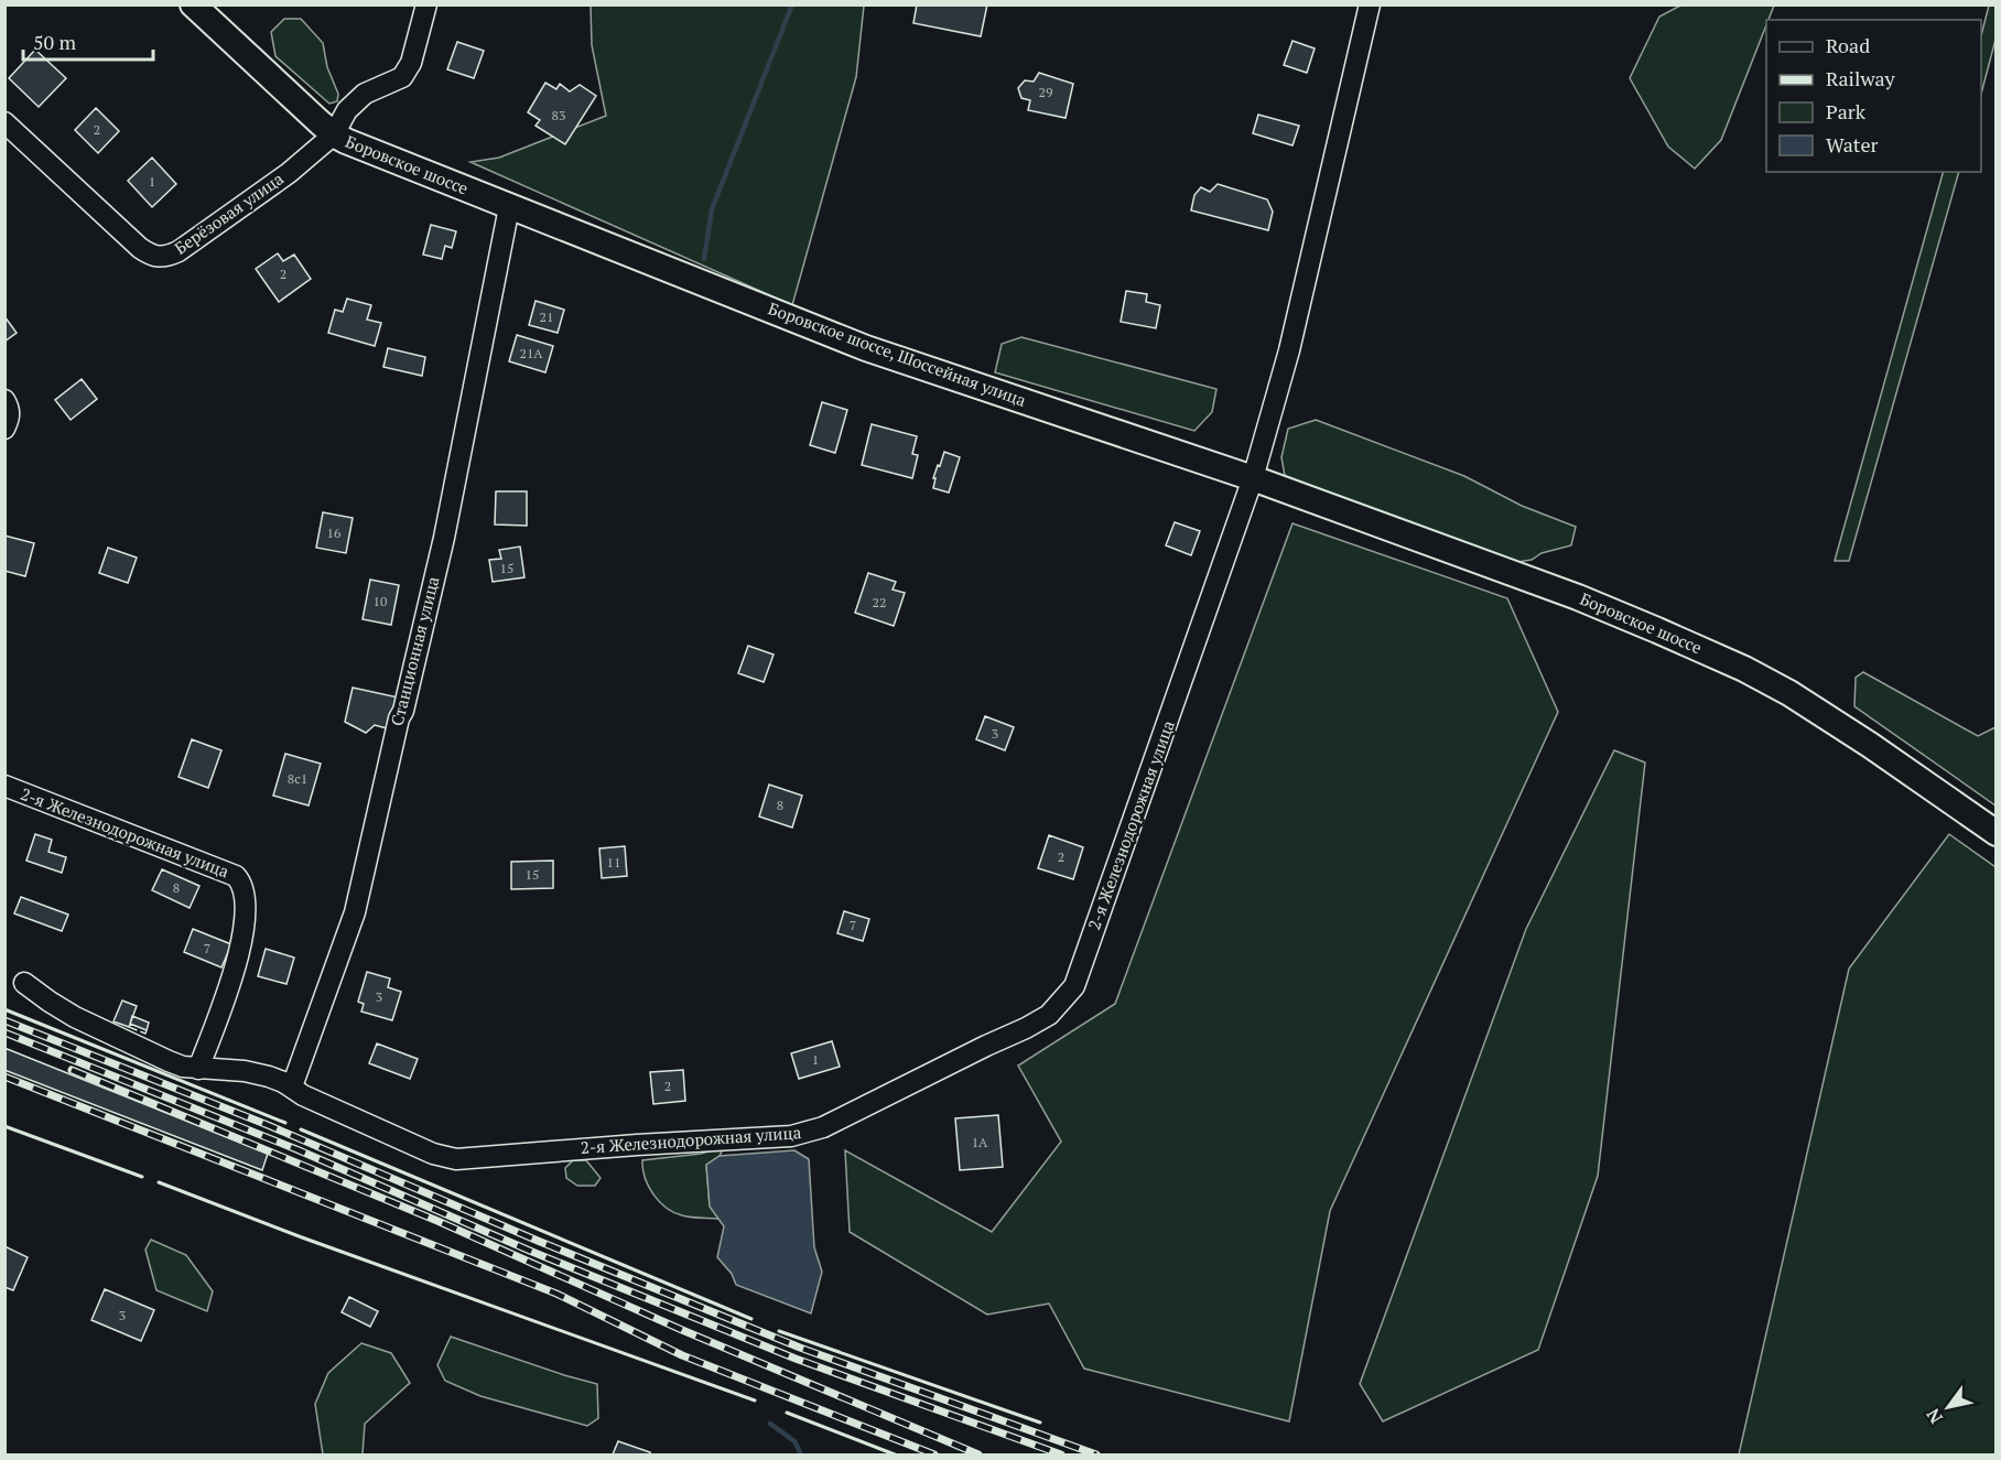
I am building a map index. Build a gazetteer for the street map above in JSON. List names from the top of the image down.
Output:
{
  "streets": {
    "main road": ["Боровское шоссе", "Боровское шоссе, Шоссейная улица"],
    "street": ["Берёзовая улица", "Станционная улица", "2-я Железнодорожная улица"]
  },
  "crossings": [
    ["Боровское шоссе", "Берёзовая улица"],
    ["Боровское шоссе", "Боровское шоссе, Шоссейная улица"],
    ["Боровское шоссе", "Станционная улица"],
    ["Боровское шоссе", "2-я Железнодорожная улица"],
    ["Боровское шоссе, Шоссейная улица", "Станционная улица"],
    ["Боровское шоссе, Шоссейная улица", "2-я Железнодорожная улица"],
    ["Станционная улица", "2-я Железнодорожная улица"]
  ],
  "house_numbers": [
    "29",
    "83",
    "2",
    "1",
    "2",
    "21",
    "21А",
    "16",
    "15",
    "10",
    "22",
    "3",
    "8с1",
    "8",
    "2",
    "11",
    "15",
    "8",
    "7",
    "7",
    "3",
    "1",
    "2",
    "1А",
    "3"
  ],
  "legend": [
    "Road",
    "Railway",
    "Park",
    "Water"
  ],
  "scale_bar": "50 m",
  "north": "bottom left"
}
